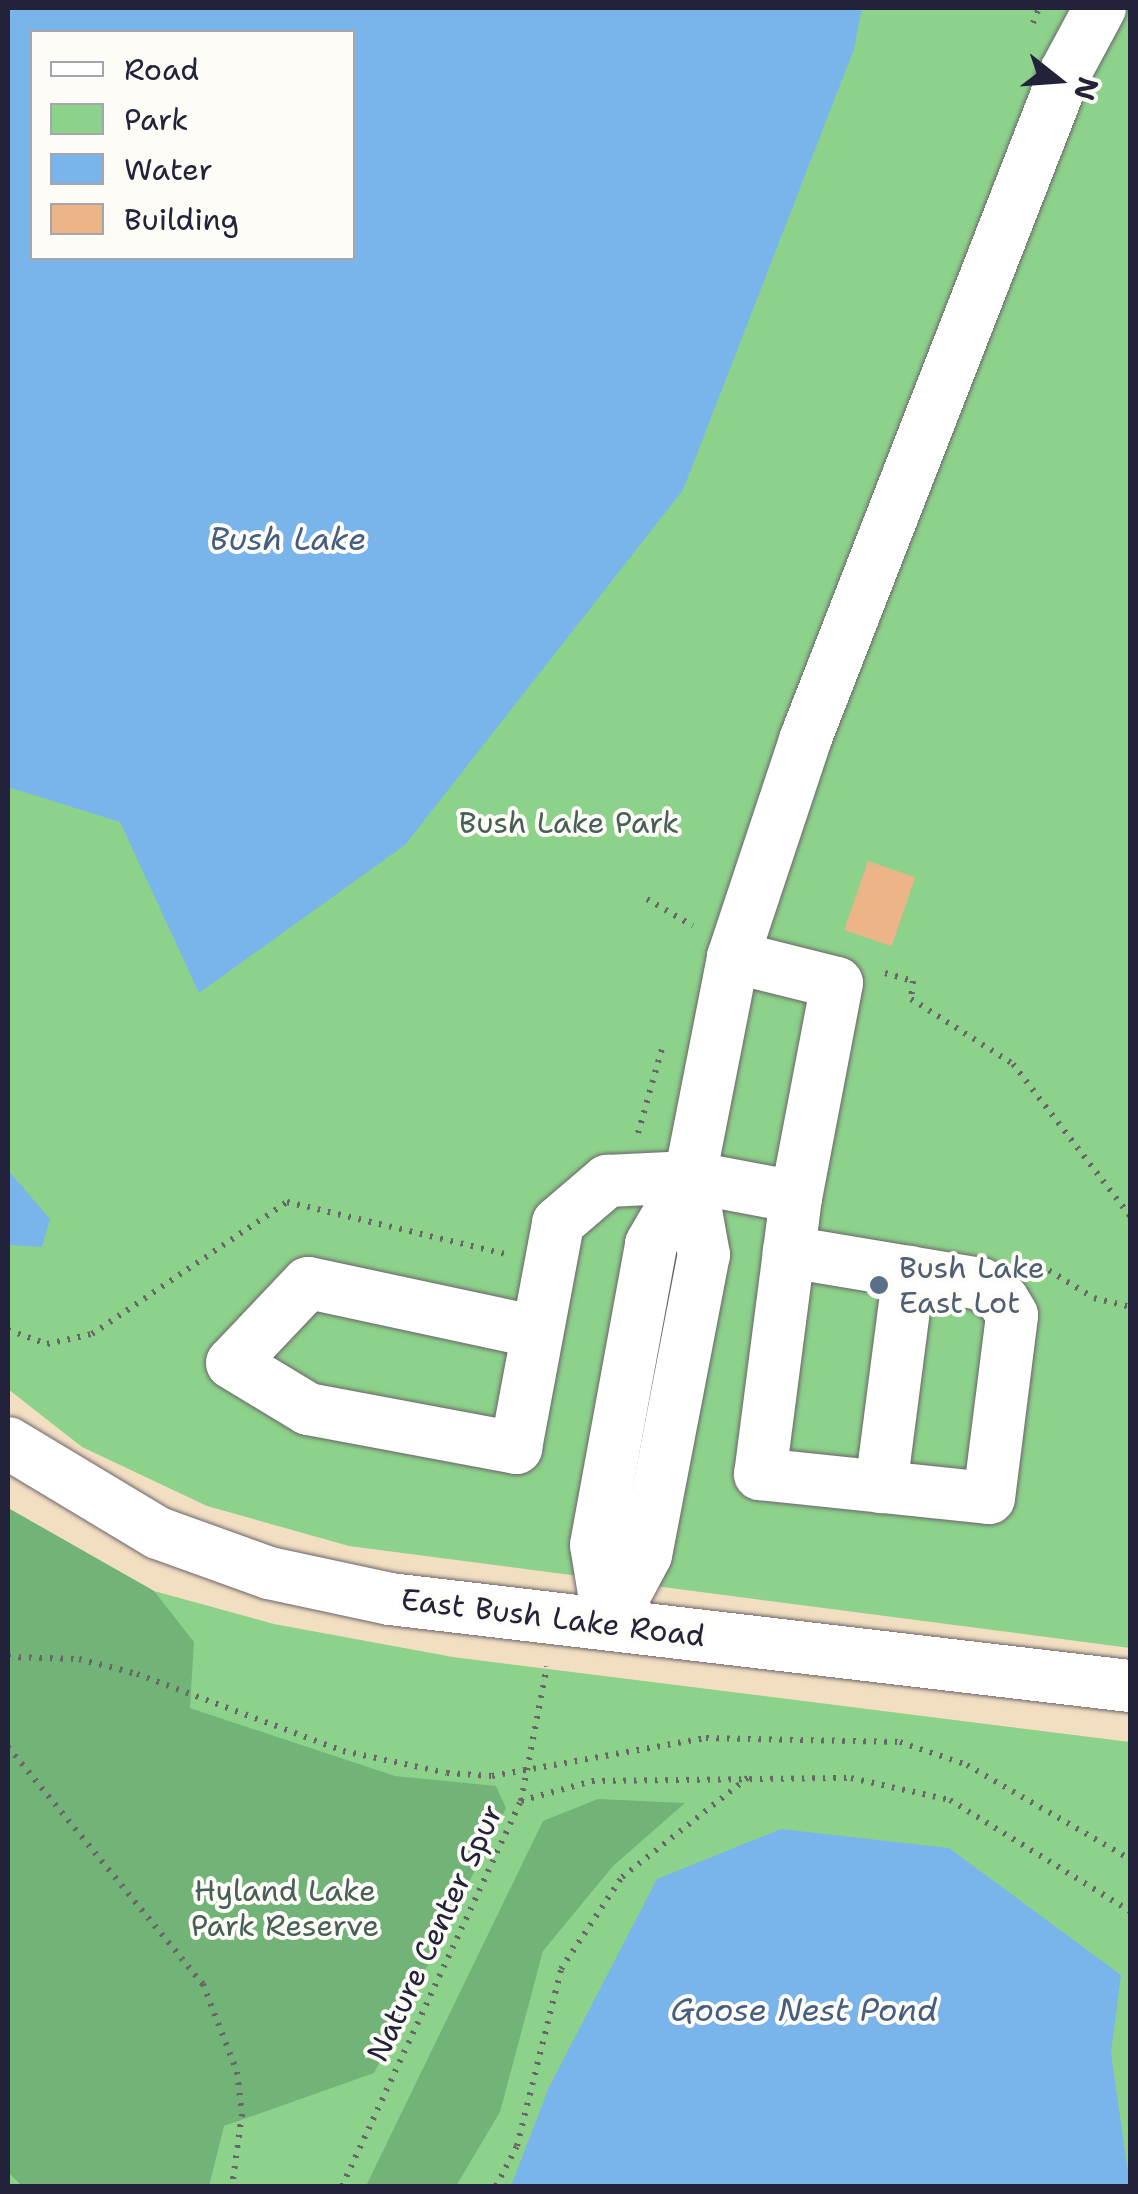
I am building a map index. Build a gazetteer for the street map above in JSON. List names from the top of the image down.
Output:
{
  "streets": {
    "street": ["East Bush Lake Road"],
    "path": ["Nature Center Spur"]
  },
  "water": ["Bush Lake", "Goose Nest Pond"],
  "parks": ["Bush Lake Park", "Hyland Lake Park Reserve"],
  "places": ["Bush Lake East Lot"],
  "legend": [
    "Road",
    "Park",
    "Water",
    "Building"
  ],
  "north": "right"
}
